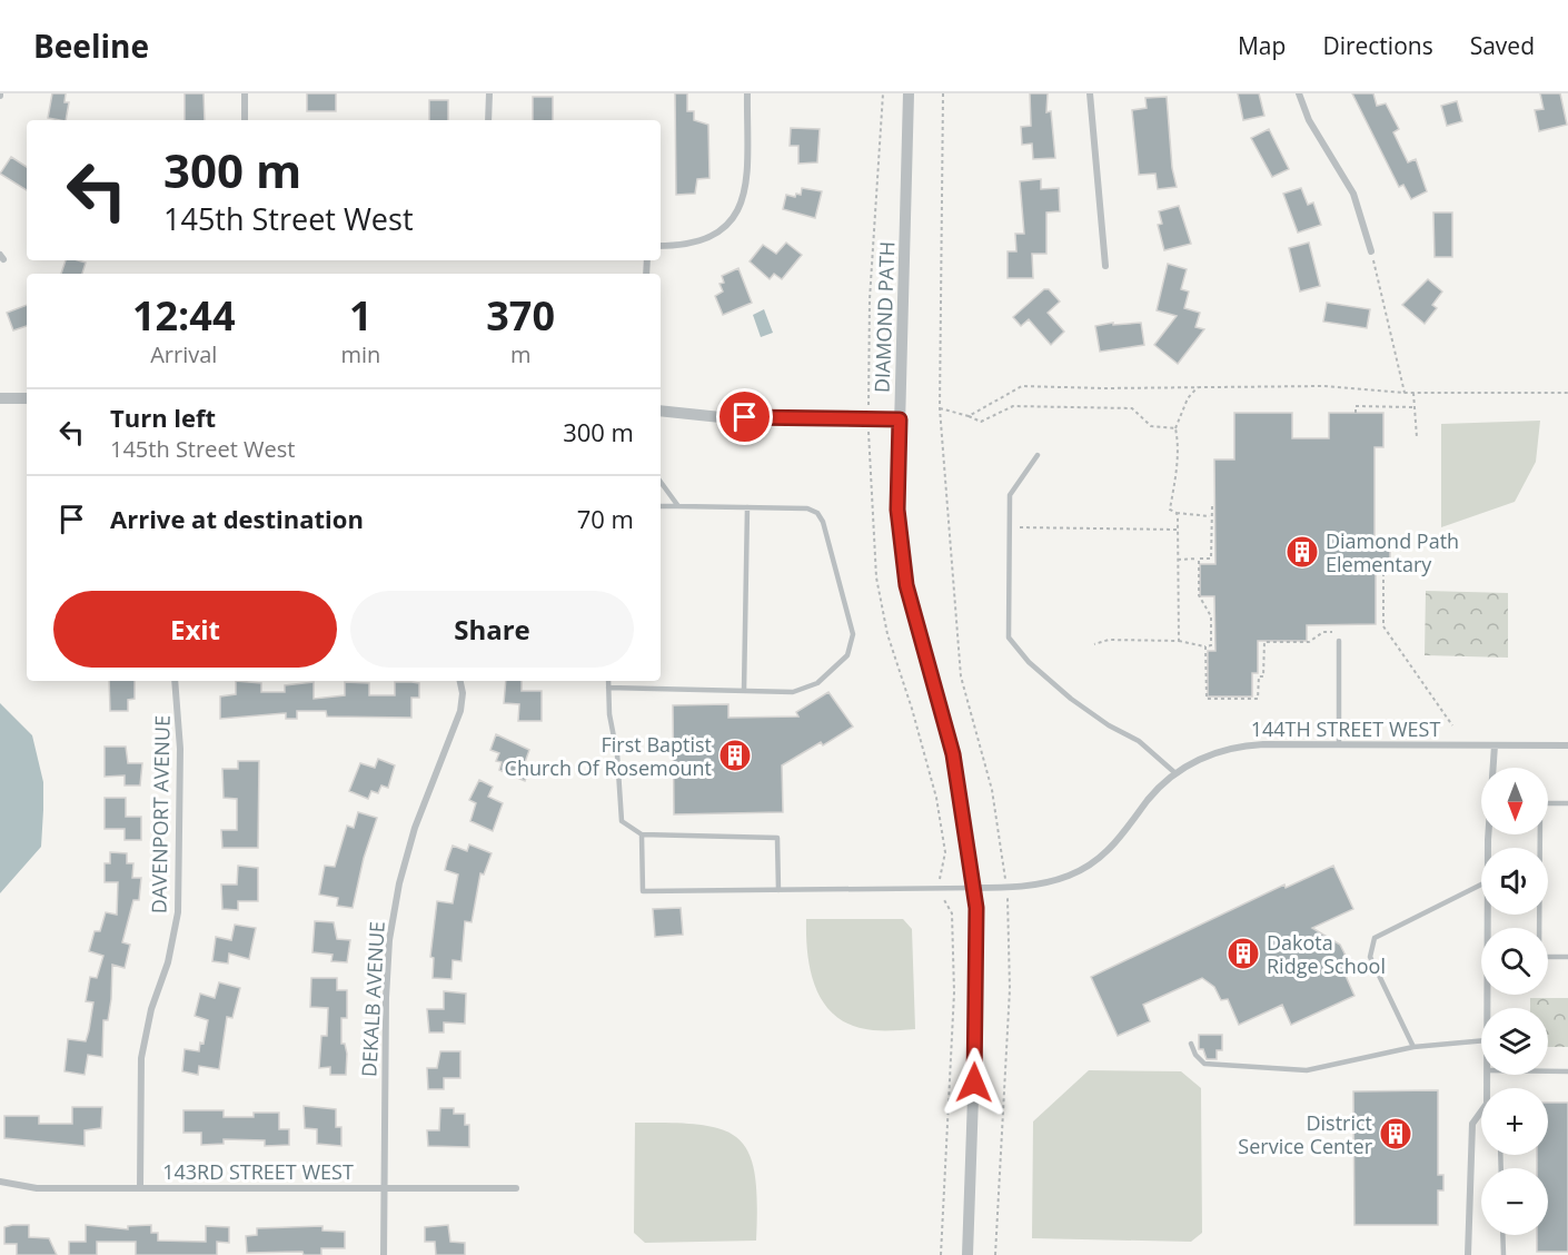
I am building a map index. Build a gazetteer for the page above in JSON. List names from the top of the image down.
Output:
{
  "streets": {
    "street": [
      "DIAMOND PATH",
      "144TH STREET WEST",
      "DAVENPORT AVENUE",
      "DEKALB AVENUE",
      "143RD STREET WEST"
    ]
  },
  "crossings": [
    ["DIAMOND PATH", "144TH STREET WEST"],
    ["DAVENPORT AVENUE", "143RD STREET WEST"],
    ["DEKALB AVENUE", "143RD STREET WEST"]
  ],
  "places": {
    "building": [
      "Diamond Path Elementary",
      "First Baptist Church Of Rosemount",
      "Dakota Ridge School",
      "District Service Center"
    ]
  },
  "north": "bottom",
  "page": {
    "header": "Beeline",
    "nav": ["Map", "Directions", "Saved"],
    "turn": ["300 m", "145th Street West"],
    "eta": [
      "12:44",
      "Arrival",
      "1",
      "min",
      "370",
      "m"
    ],
    "list": [
      {
        "name": "Turn left",
        "note": "145th Street West",
        "value": "300 m"
      },
      {
        "name": "Arrive at destination",
        "value": "70 m"
      }
    ],
    "buttons": ["Exit", "Share"],
    "map_buttons": ["+", "−"]
  }
}
